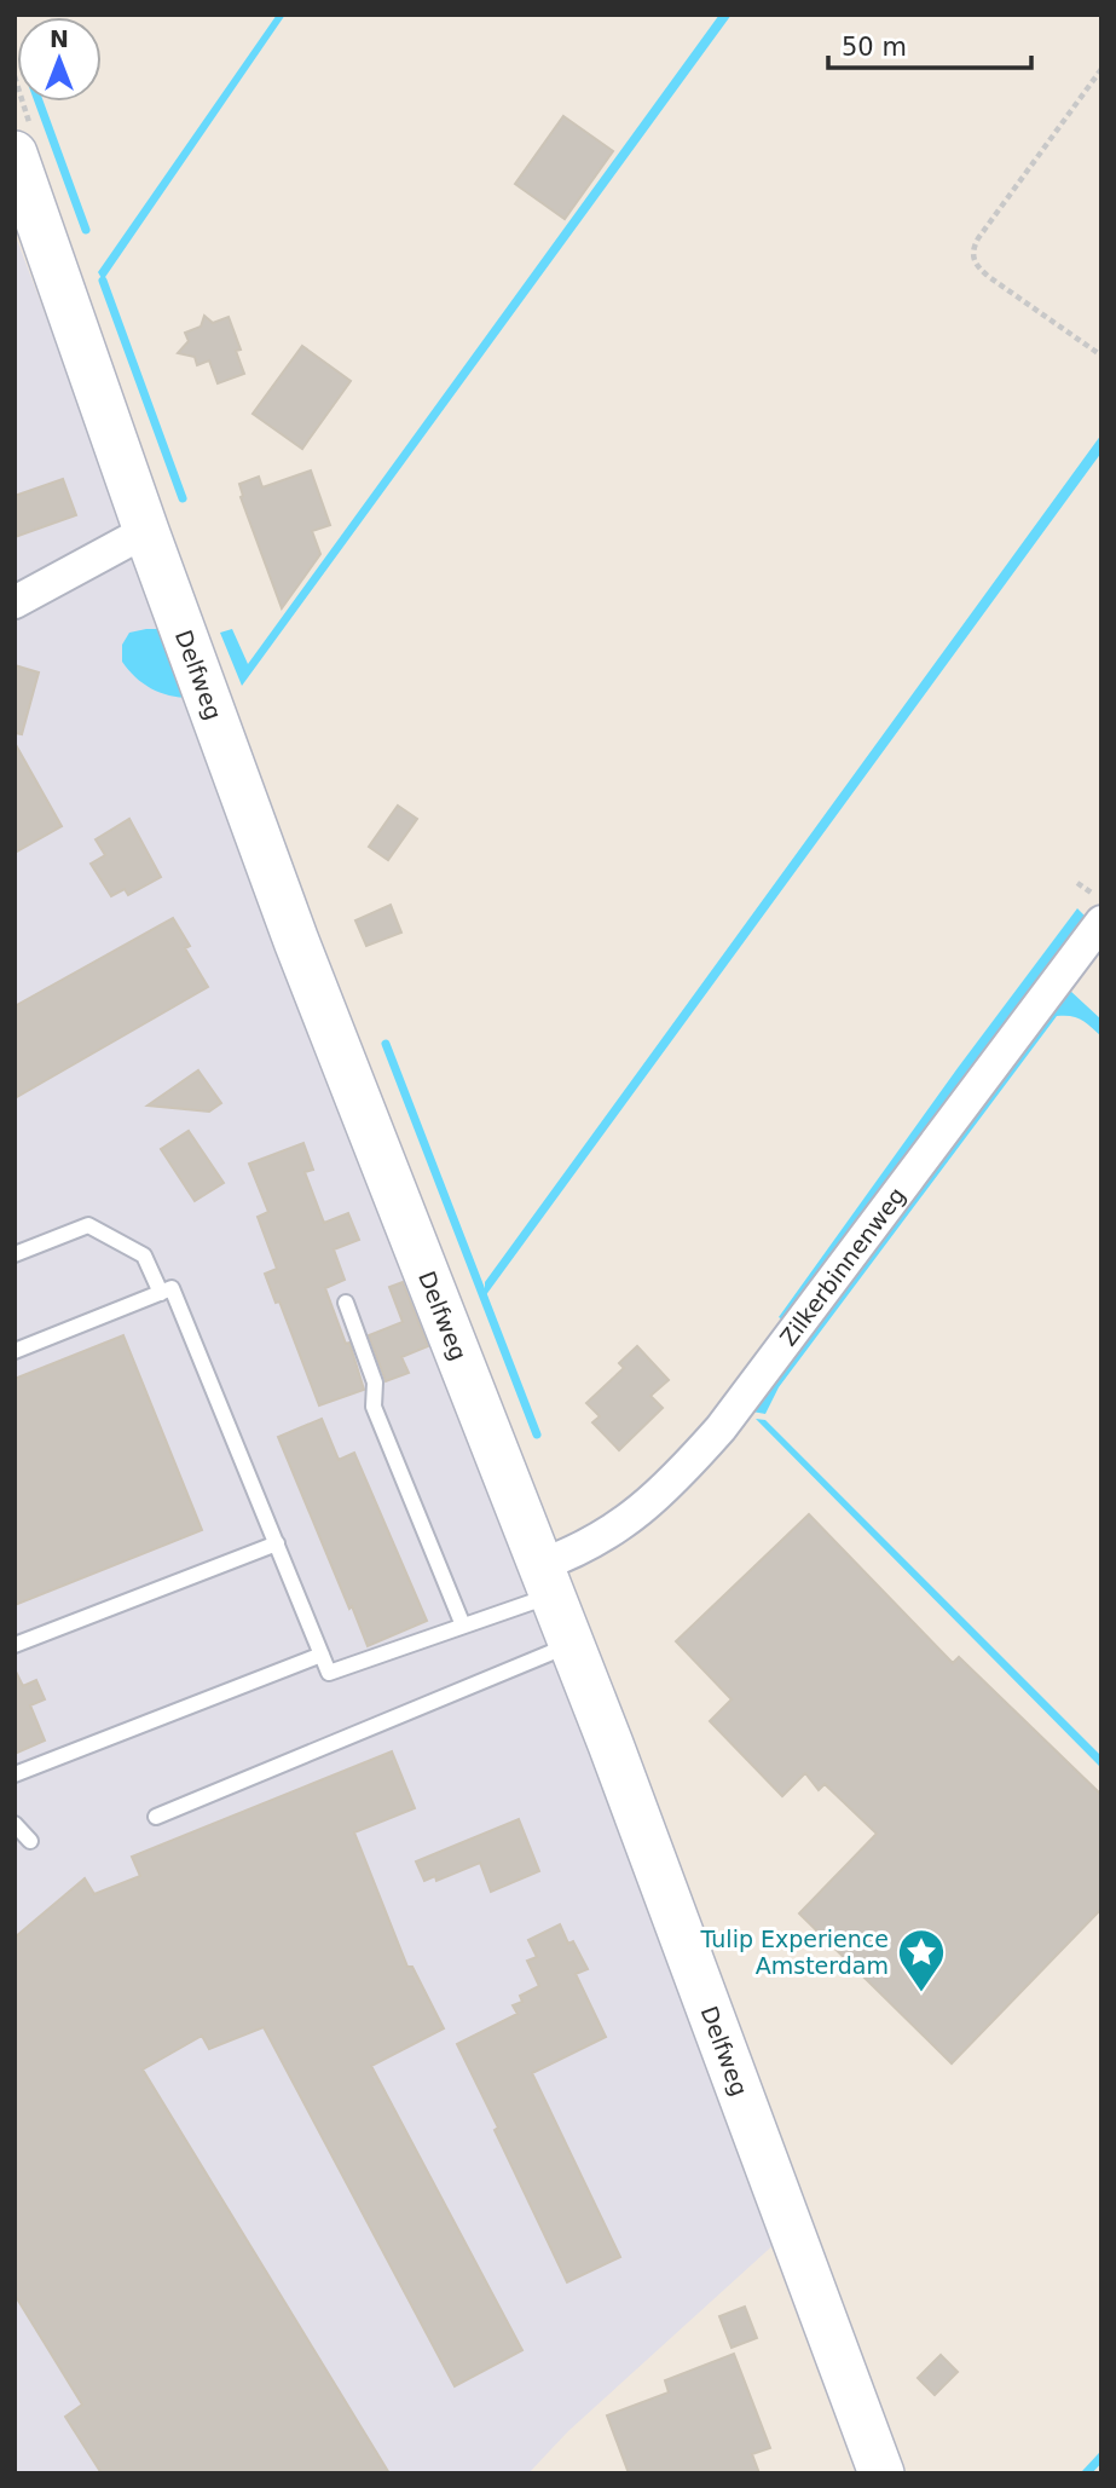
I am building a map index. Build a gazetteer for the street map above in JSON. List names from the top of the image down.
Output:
{
  "streets": {
    "main road": ["Delfweg"],
    "street": ["Zilkerbinnenweg"]
  },
  "crossings": [
    ["Delfweg", "Zilkerbinnenweg"]
  ],
  "places": {
    "place": ["Tulip Experience Amsterdam"]
  },
  "scale_bar": "50 m",
  "north": "top"
}
